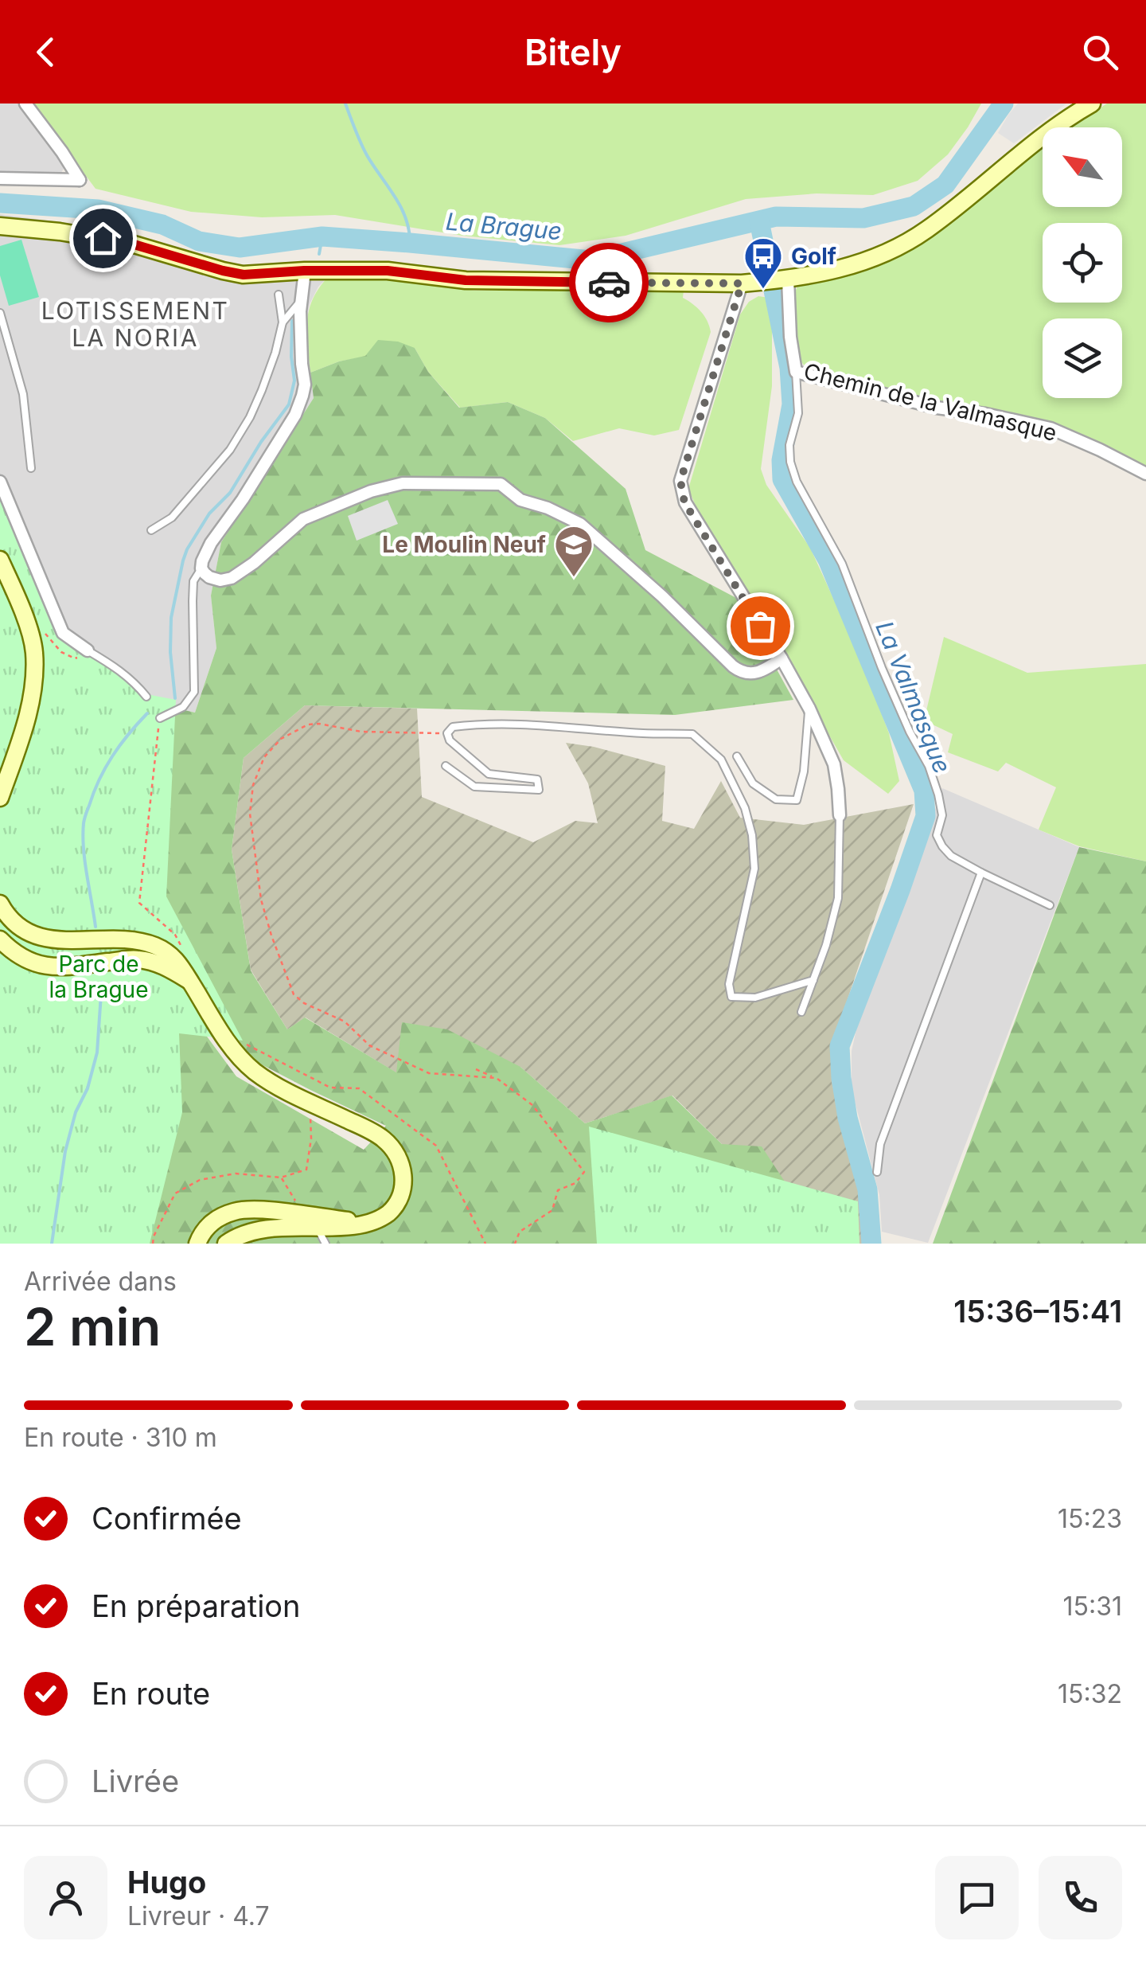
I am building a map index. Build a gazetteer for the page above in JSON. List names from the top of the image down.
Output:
{
  "streets": {
    "street": ["Chemin de la Valmasque"]
  },
  "districts": ["LOTISSEMENT LA NORIA"],
  "water": ["La Brague", "La Valmasque"],
  "parks": ["Parc de la Brague"],
  "places": {
    "bus stop": ["Golf"],
    "school or university": ["Le Moulin Neuf"]
  },
  "north": "top left",
  "page": {
    "header": "Bitely",
    "heading": ["2 min", "Arrivée dans", "15:36–15:41"],
    "panel": ["Hugo", "Livreur · 4.7"],
    "bar": "En route · 310 m",
    "list": [
      ["Confirmée", "15:23"],
      ["En préparation", "15:31"],
      ["En route", "15:32"],
      "Livrée"
    ]
  }
}
